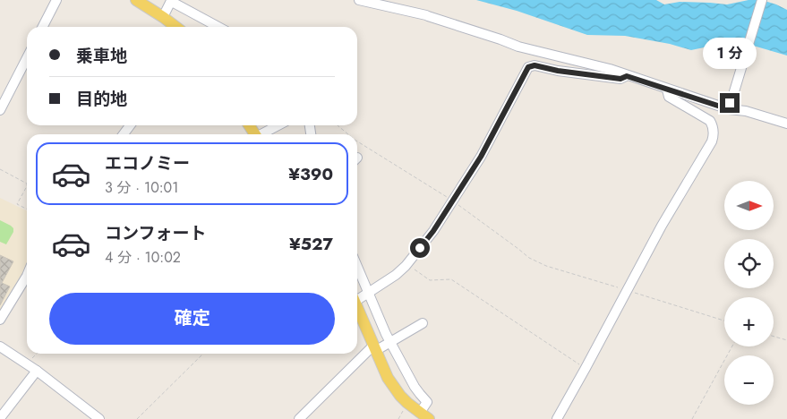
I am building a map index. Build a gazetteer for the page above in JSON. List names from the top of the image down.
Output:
{
  "north": "right",
  "page": {
    "banner": ["乗車地", "目的地"],
    "bubble": "1 分",
    "list": [
      {
        "name": "エコノミー",
        "note": "3 分 · 10:01",
        "value": "¥390"
      },
      {
        "name": "コンフォート",
        "note": "4 分 · 10:02",
        "value": "¥527"
      }
    ],
    "map_buttons": ["+", "−"],
    "buttons": "確定"
  }
}
